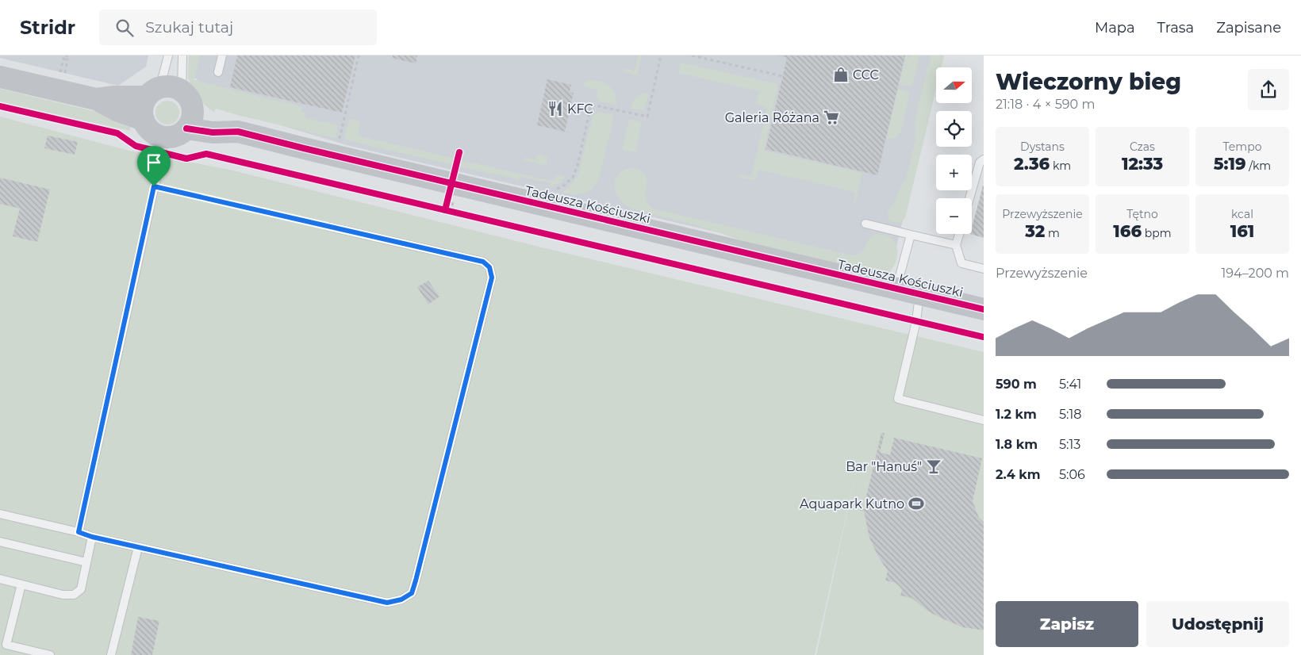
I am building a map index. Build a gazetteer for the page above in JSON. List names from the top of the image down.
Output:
{
  "streets": {
    "street": ["Tadeusza Kościuszki"]
  },
  "places": {
    "shop": ["CCC"],
    "restaurant": ["KFC"],
    "supermarket": ["Galeria Różana"],
    "bar": ["Bar \"Hanuś\""],
    "sports": ["Aquapark Kutno"]
  },
  "north": "right",
  "page": {
    "header": "Stridr",
    "search": "Szukaj tutaj",
    "nav": ["Mapa", "Trasa", "Zapisane"],
    "heading": ["Wieczorny bieg", "21:18 · 4 × 590 m"],
    "map_buttons": ["+", "−"],
    "stats": [
      ["Dystans", "2.36 km"],
      ["Czas", "12:33"],
      ["Tempo", "5:19 /km"],
      ["Przewyższenie", "32 m"],
      ["Tętno", "166 bpm"],
      ["kcal", "161"]
    ],
    "chart": ["Przewyższenie", "194–200 m"],
    "list": [
      {
        "name": "590 m",
        "note": "5:41"
      },
      {
        "name": "1.2 km",
        "note": "5:18"
      },
      {
        "name": "1.8 km",
        "note": "5:13"
      },
      {
        "name": "2.4 km",
        "note": "5:06"
      }
    ],
    "buttons": ["Zapisz", "Udostępnij"]
  }
}
